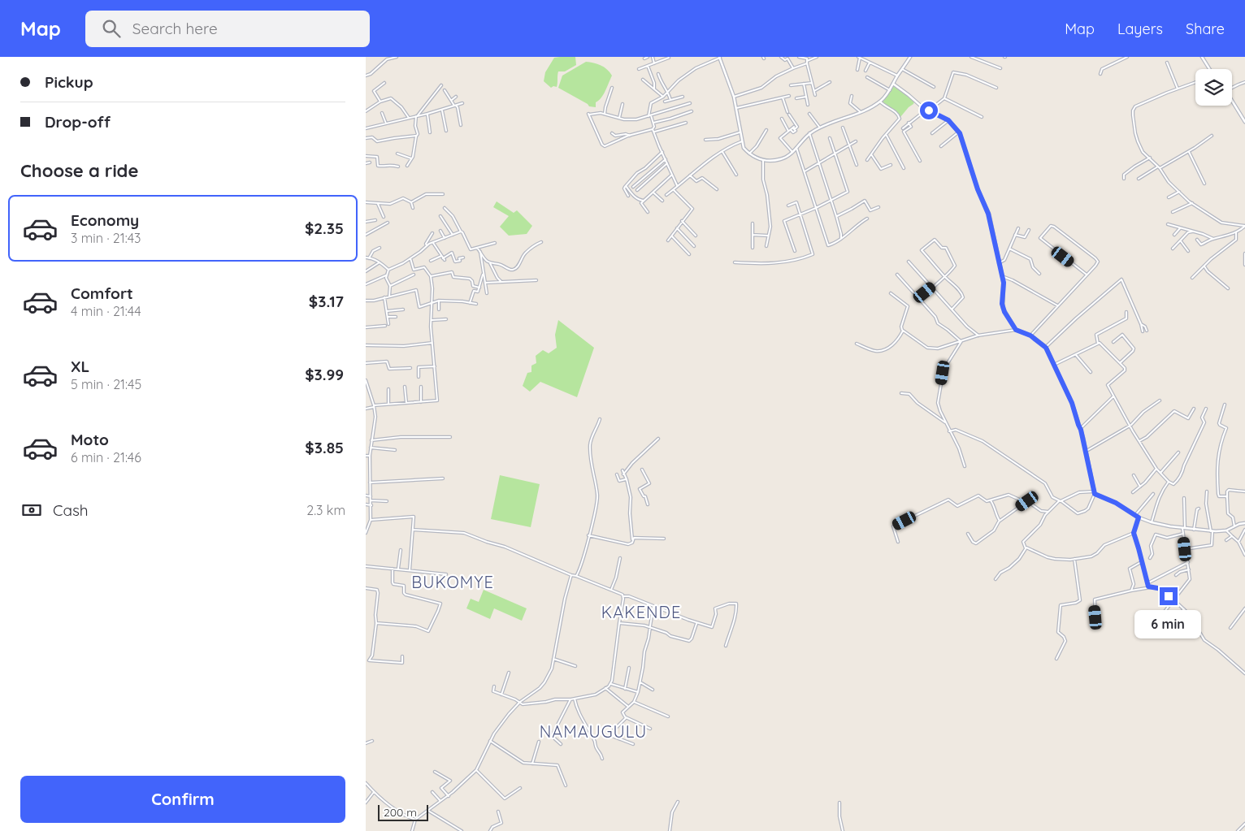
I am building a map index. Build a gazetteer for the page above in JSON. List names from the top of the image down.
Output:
{
  "districts": ["BUKOMYE", "KAKENDE", "NAMAUGULU"],
  "scale_bar": "200 m",
  "page": {
    "header": "Map",
    "search": "Search here",
    "nav": ["Map", "Layers", "Share"],
    "banner": ["Pickup", "Drop-off"],
    "heading": "Choose a ride",
    "list": [
      {
        "name": "Economy",
        "note": "3 min · 21:43",
        "value": "$2.35"
      },
      {
        "name": "Comfort",
        "note": "4 min · 21:44",
        "value": "$3.17"
      },
      {
        "name": "XL",
        "note": "5 min · 21:45",
        "value": "$3.99"
      },
      {
        "name": "Moto",
        "note": "6 min · 21:46",
        "value": "$3.85"
      }
    ],
    "pay": ["Cash", "2.3 km"],
    "bubble": "6 min",
    "buttons": "Confirm",
    "scale": "200 m"
  }
}
